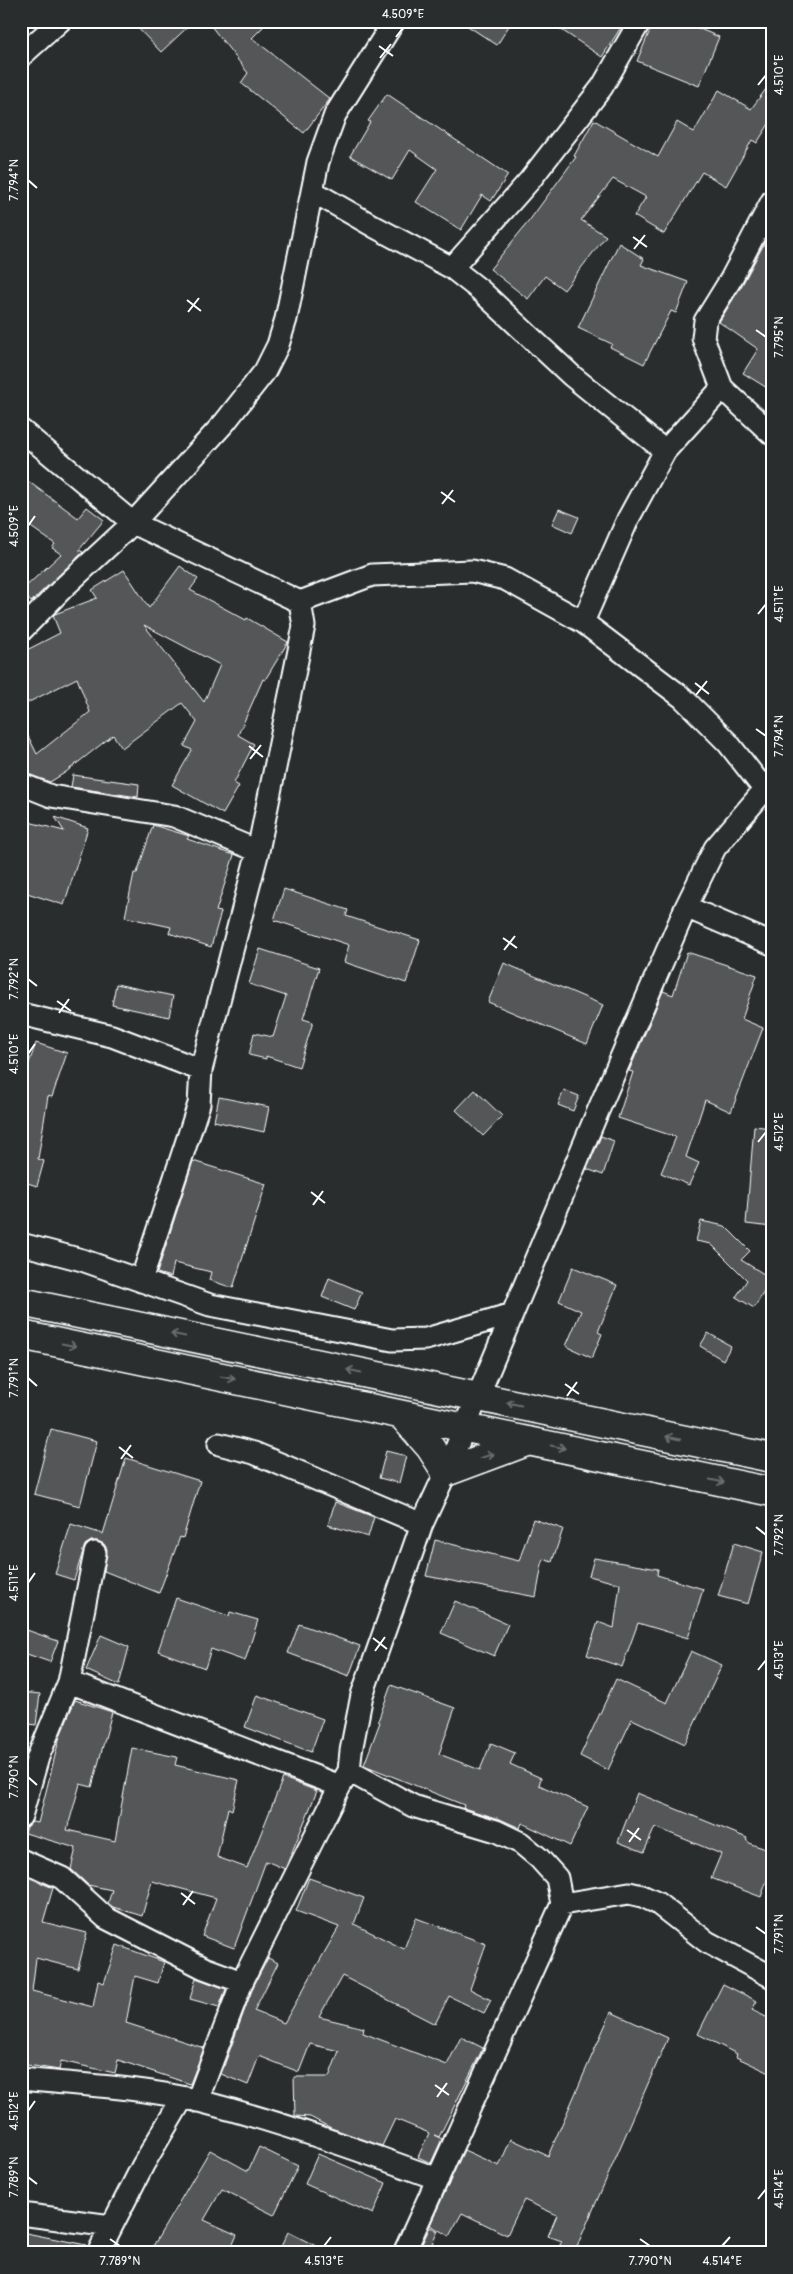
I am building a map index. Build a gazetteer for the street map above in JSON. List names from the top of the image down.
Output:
{
  "coordinates": [
    "4.509°E",
    "4.510°E",
    "7.794°N",
    "7.795°N",
    "4.511°E",
    "7.792°N",
    "4.512°E",
    "7.791°N",
    "4.513°E",
    "7.790°N",
    "7.789°N",
    "4.514°E"
  ]
}
